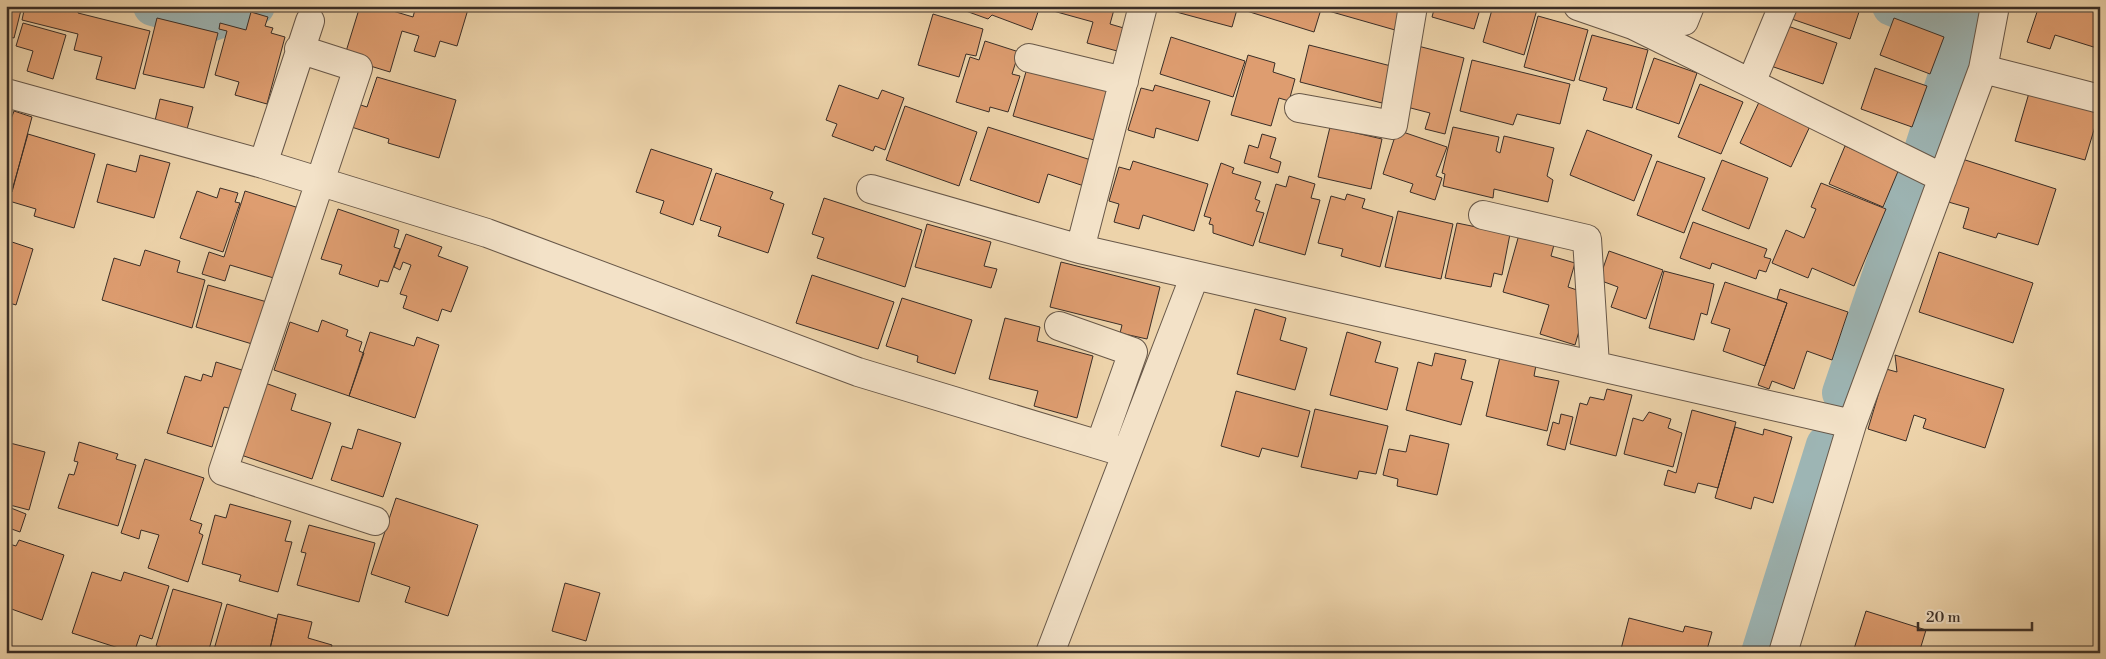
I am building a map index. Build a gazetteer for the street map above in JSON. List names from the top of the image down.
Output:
{
  "scale_bar": "20 m"
}
